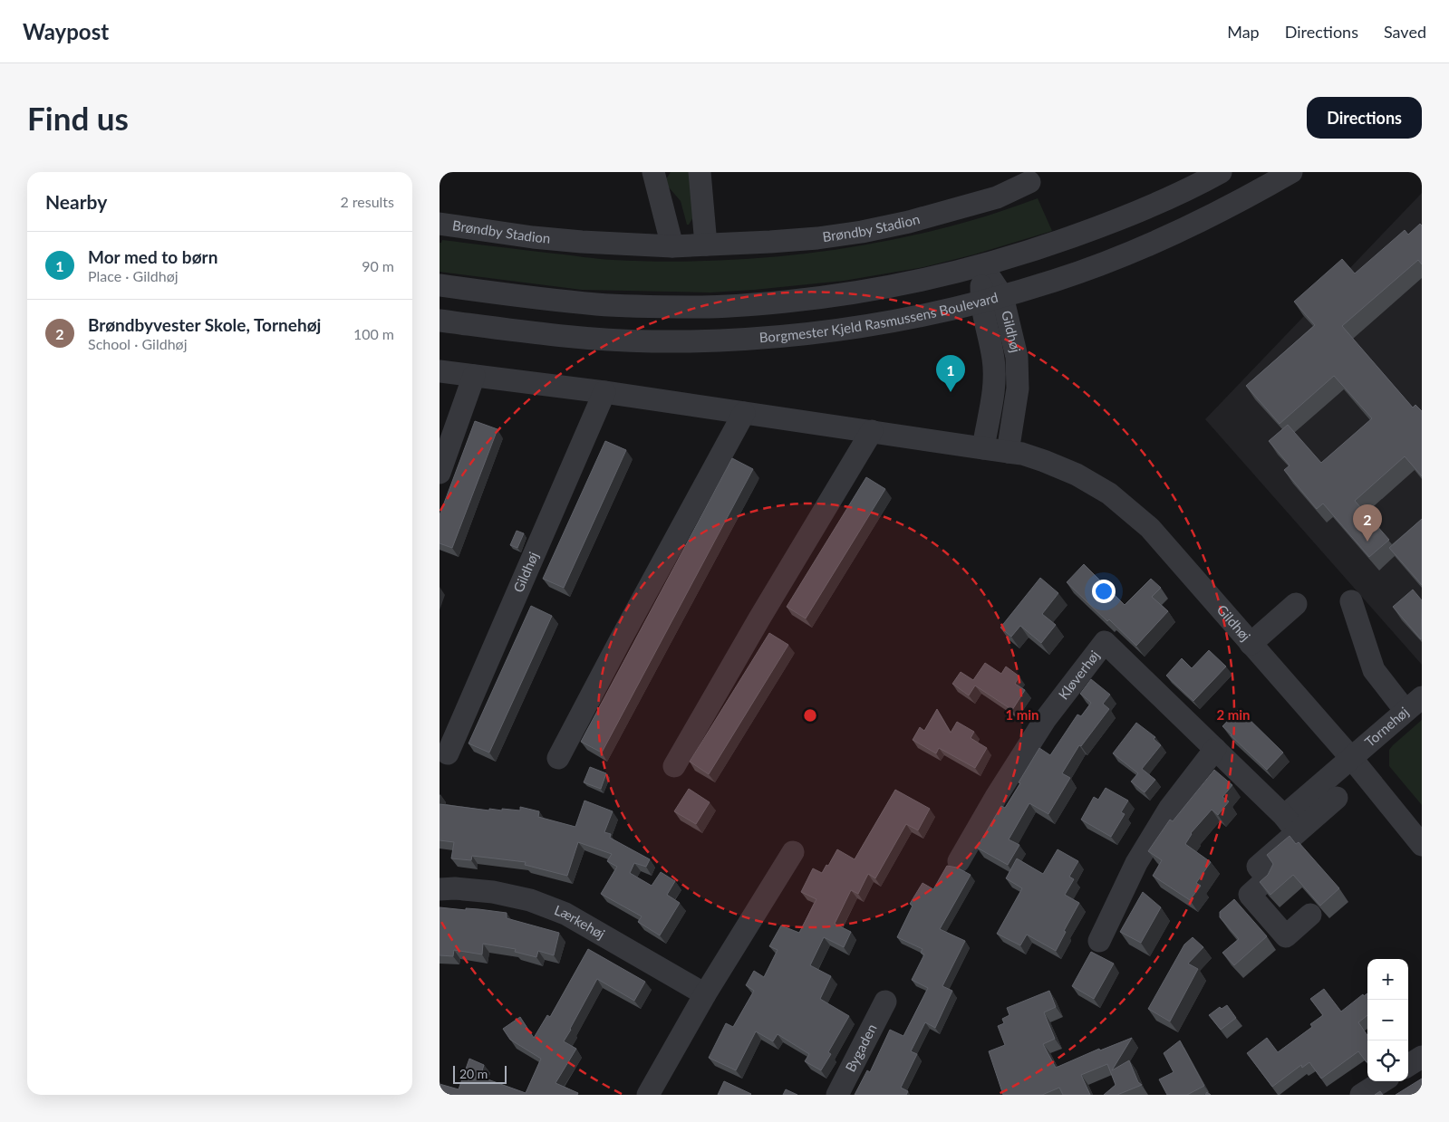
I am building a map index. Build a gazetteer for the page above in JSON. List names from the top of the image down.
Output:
{
  "streets": {
    "street": [
      "Brøndby Stadion",
      "Borgmester Kjeld Rasmussens Boulevard",
      "Gildhøj",
      "Kløverhøj",
      "Tornehøj",
      "Lærkehøj",
      "Bygaden"
    ]
  },
  "crossings": [
    ["Borgmester Kjeld Rasmussens Boulevard", "Gildhøj"],
    ["Gildhøj", "Tornehøj"]
  ],
  "scale_bar": "20 m",
  "page": {
    "header": "Waypost",
    "nav": ["Map", "Directions", "Saved"],
    "buttons": "Directions",
    "title": "Find us",
    "heading": ["Nearby", "2 results"],
    "list": [
      {
        "mark": "1",
        "name": "Mor med to børn",
        "note": "Place · Gildhøj",
        "value": "90 m"
      },
      {
        "mark": "2",
        "name": "Brøndbyvester Skole, Tornehøj",
        "note": "School · Gildhøj",
        "value": "100 m"
      }
    ],
    "pins": ["1", "2"],
    "map_buttons": ["+", "−"],
    "scale": "20 m"
  },
  "rings": ["1 min", "2 min"]
}
